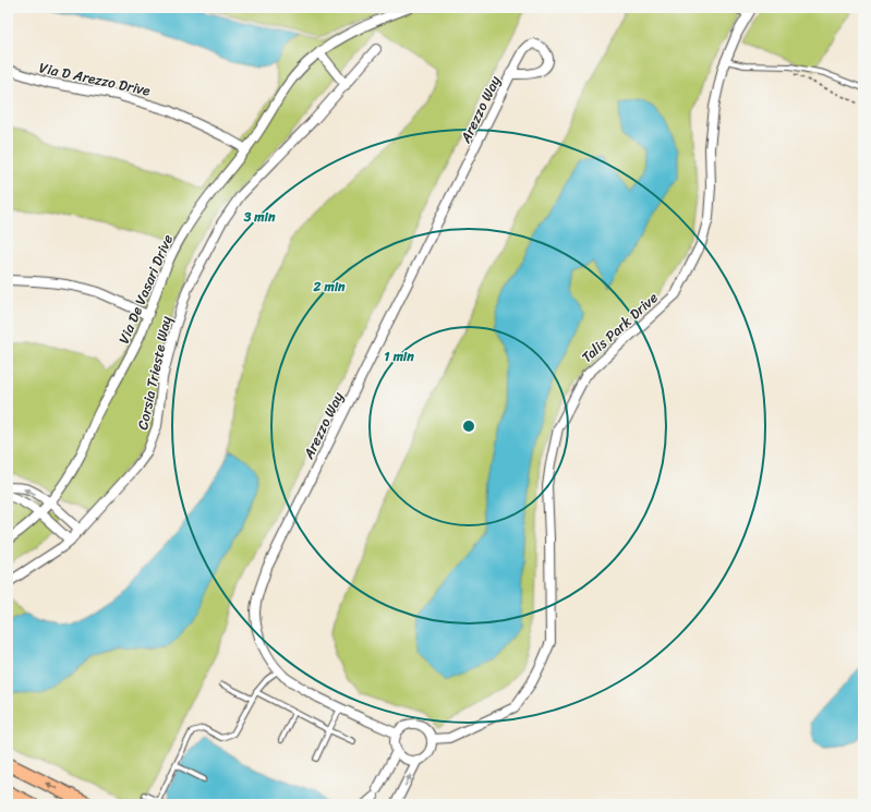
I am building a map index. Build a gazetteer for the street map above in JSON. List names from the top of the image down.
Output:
{
  "streets": {
    "street": [
      "Via D Arezzo Drive",
      "Arezzo Way",
      "Via De Vasari Drive",
      "Talis Park Drive",
      "Corsia Trieste Way"
    ]
  },
  "crossings": [
    ["Via D Arezzo Drive", "Via De Vasari Drive"],
    ["Arezzo Way", "Talis Park Drive"]
  ],
  "rings": ["3 min", "2 min", "1 min"]
}
